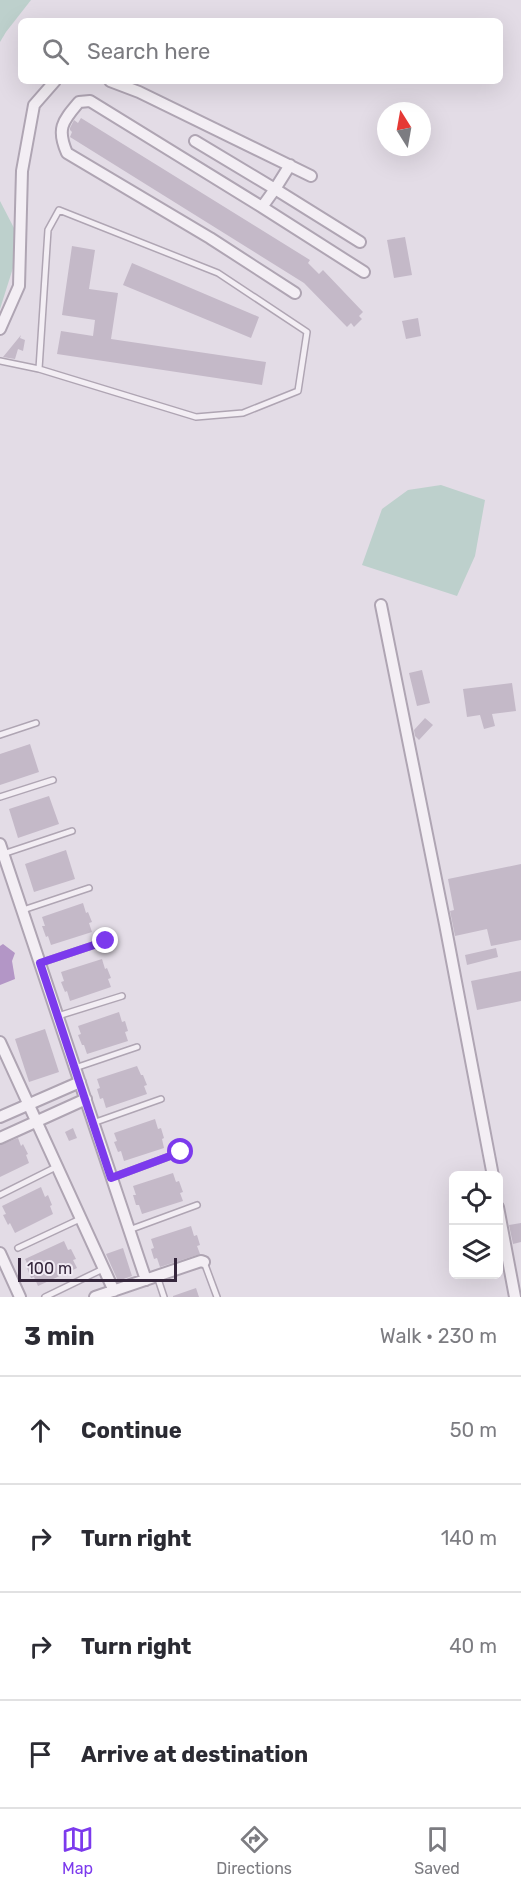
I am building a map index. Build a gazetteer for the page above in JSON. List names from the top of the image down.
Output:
{
  "scale_bar": "100 m",
  "north": "top",
  "page": {
    "search": "Search here",
    "scale": "100 m",
    "heading": ["3 min", "Walk · 230 m"],
    "list": [
      ["Continue", "50 m"],
      ["Turn right", "140 m"],
      ["Turn right", "40 m"],
      "Arrive at destination"
    ],
    "nav": ["Map", "Directions", "Saved"]
  }
}
